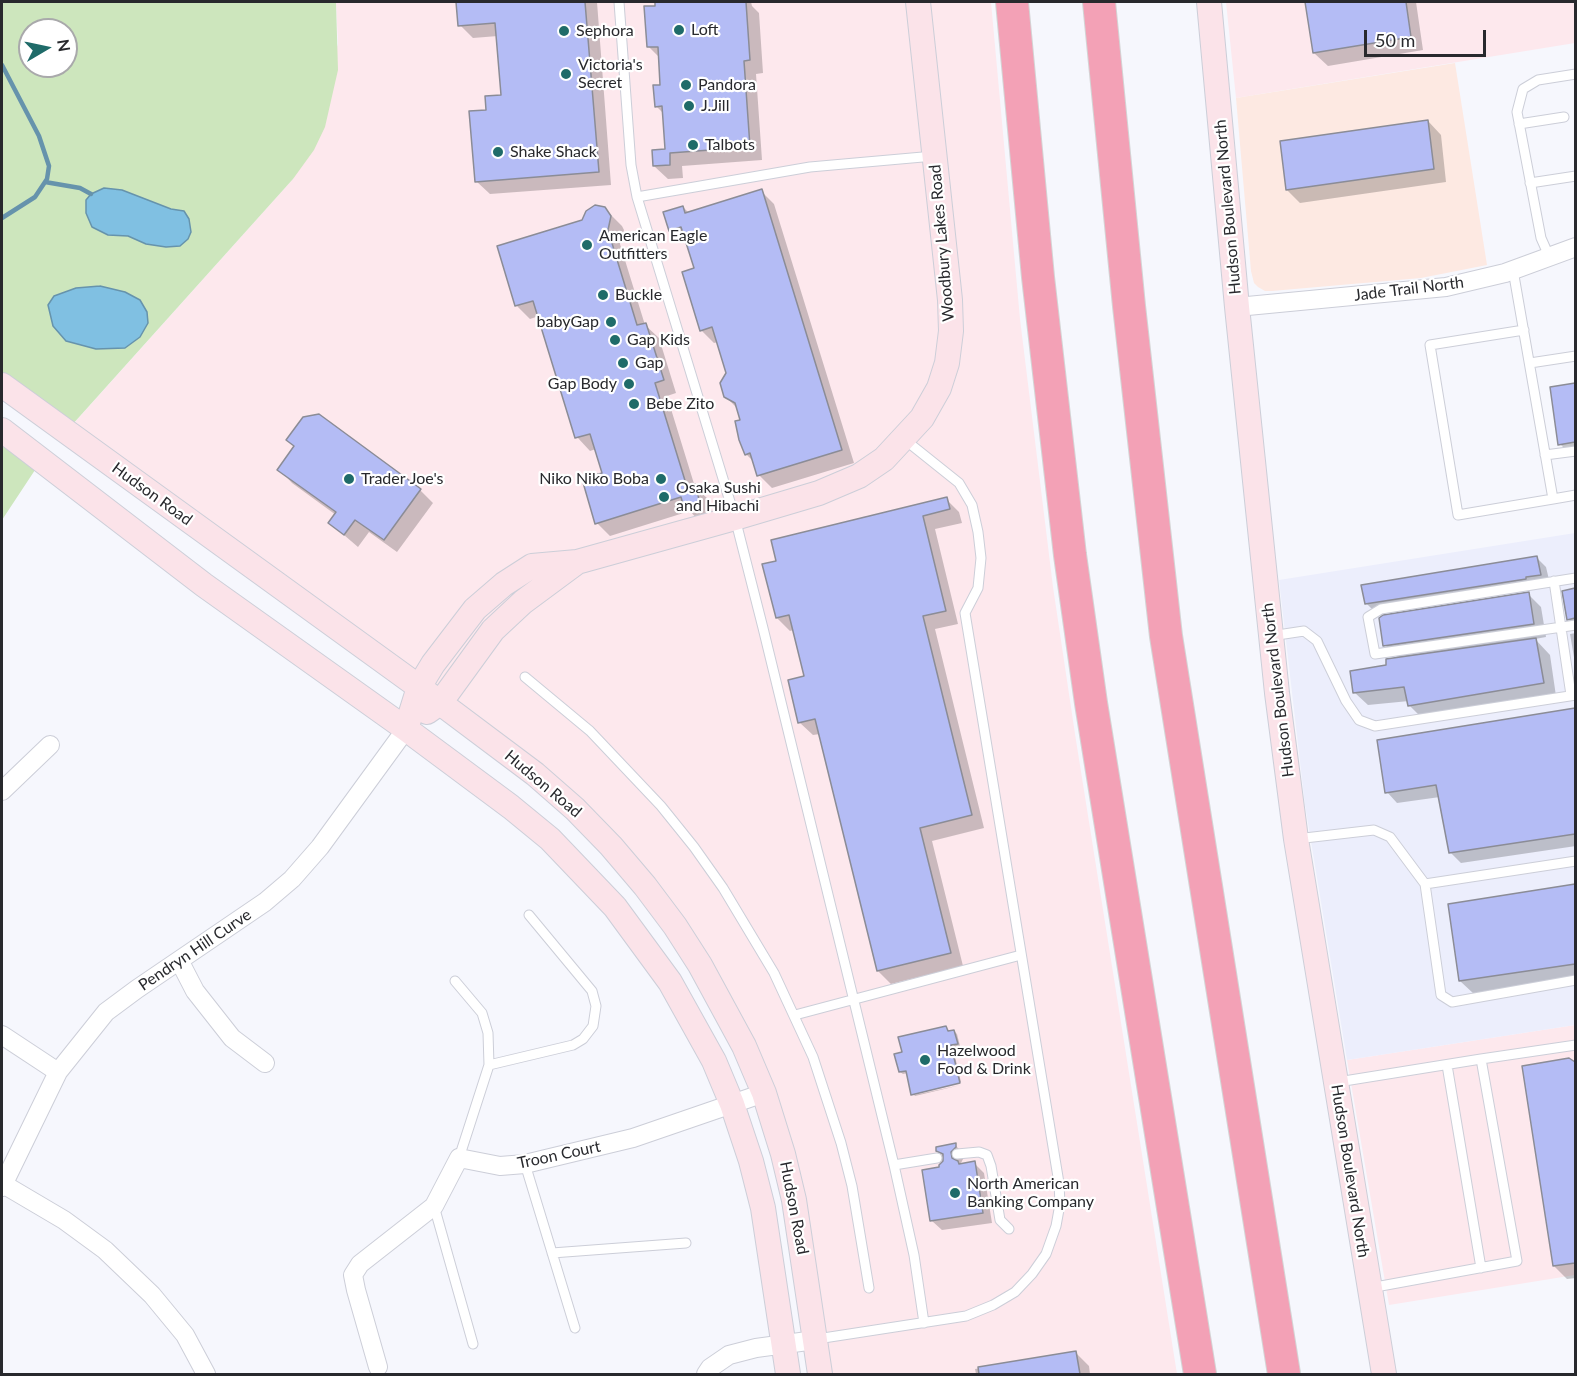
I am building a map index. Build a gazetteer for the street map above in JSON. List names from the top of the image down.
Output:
{
  "streets": {
    "street": [
      "Hudson Boulevard North",
      "Woodbury Lakes Road",
      "Jade Trail North",
      "Hudson Road",
      "Pendryn Hill Curve",
      "Troon Court"
    ]
  },
  "crossings": [
    ["Hudson Boulevard North", "Jade Trail North"],
    ["Woodbury Lakes Road", "Hudson Road"],
    ["Woodbury Lakes Road", "Pendryn Hill Curve"],
    ["Hudson Road", "Pendryn Hill Curve"],
    ["Hudson Road", "Troon Court"]
  ],
  "places": [
    "Loft",
    "Sephora",
    "Victoria's Secret",
    "Pandora",
    "J.Jill",
    "Talbots",
    "Shake Shack",
    "American Eagle Outfitters",
    "Buckle",
    "babyGap",
    "Gap Kids",
    "Gap",
    "Gap Body",
    "Bebe Zito",
    "Trader Joe's",
    "Niko Niko Boba",
    "Osaka Sushi and Hibachi",
    "Hazelwood Food & Drink",
    "North American Banking Company"
  ],
  "scale_bar": "50 m",
  "north": "right"
}
